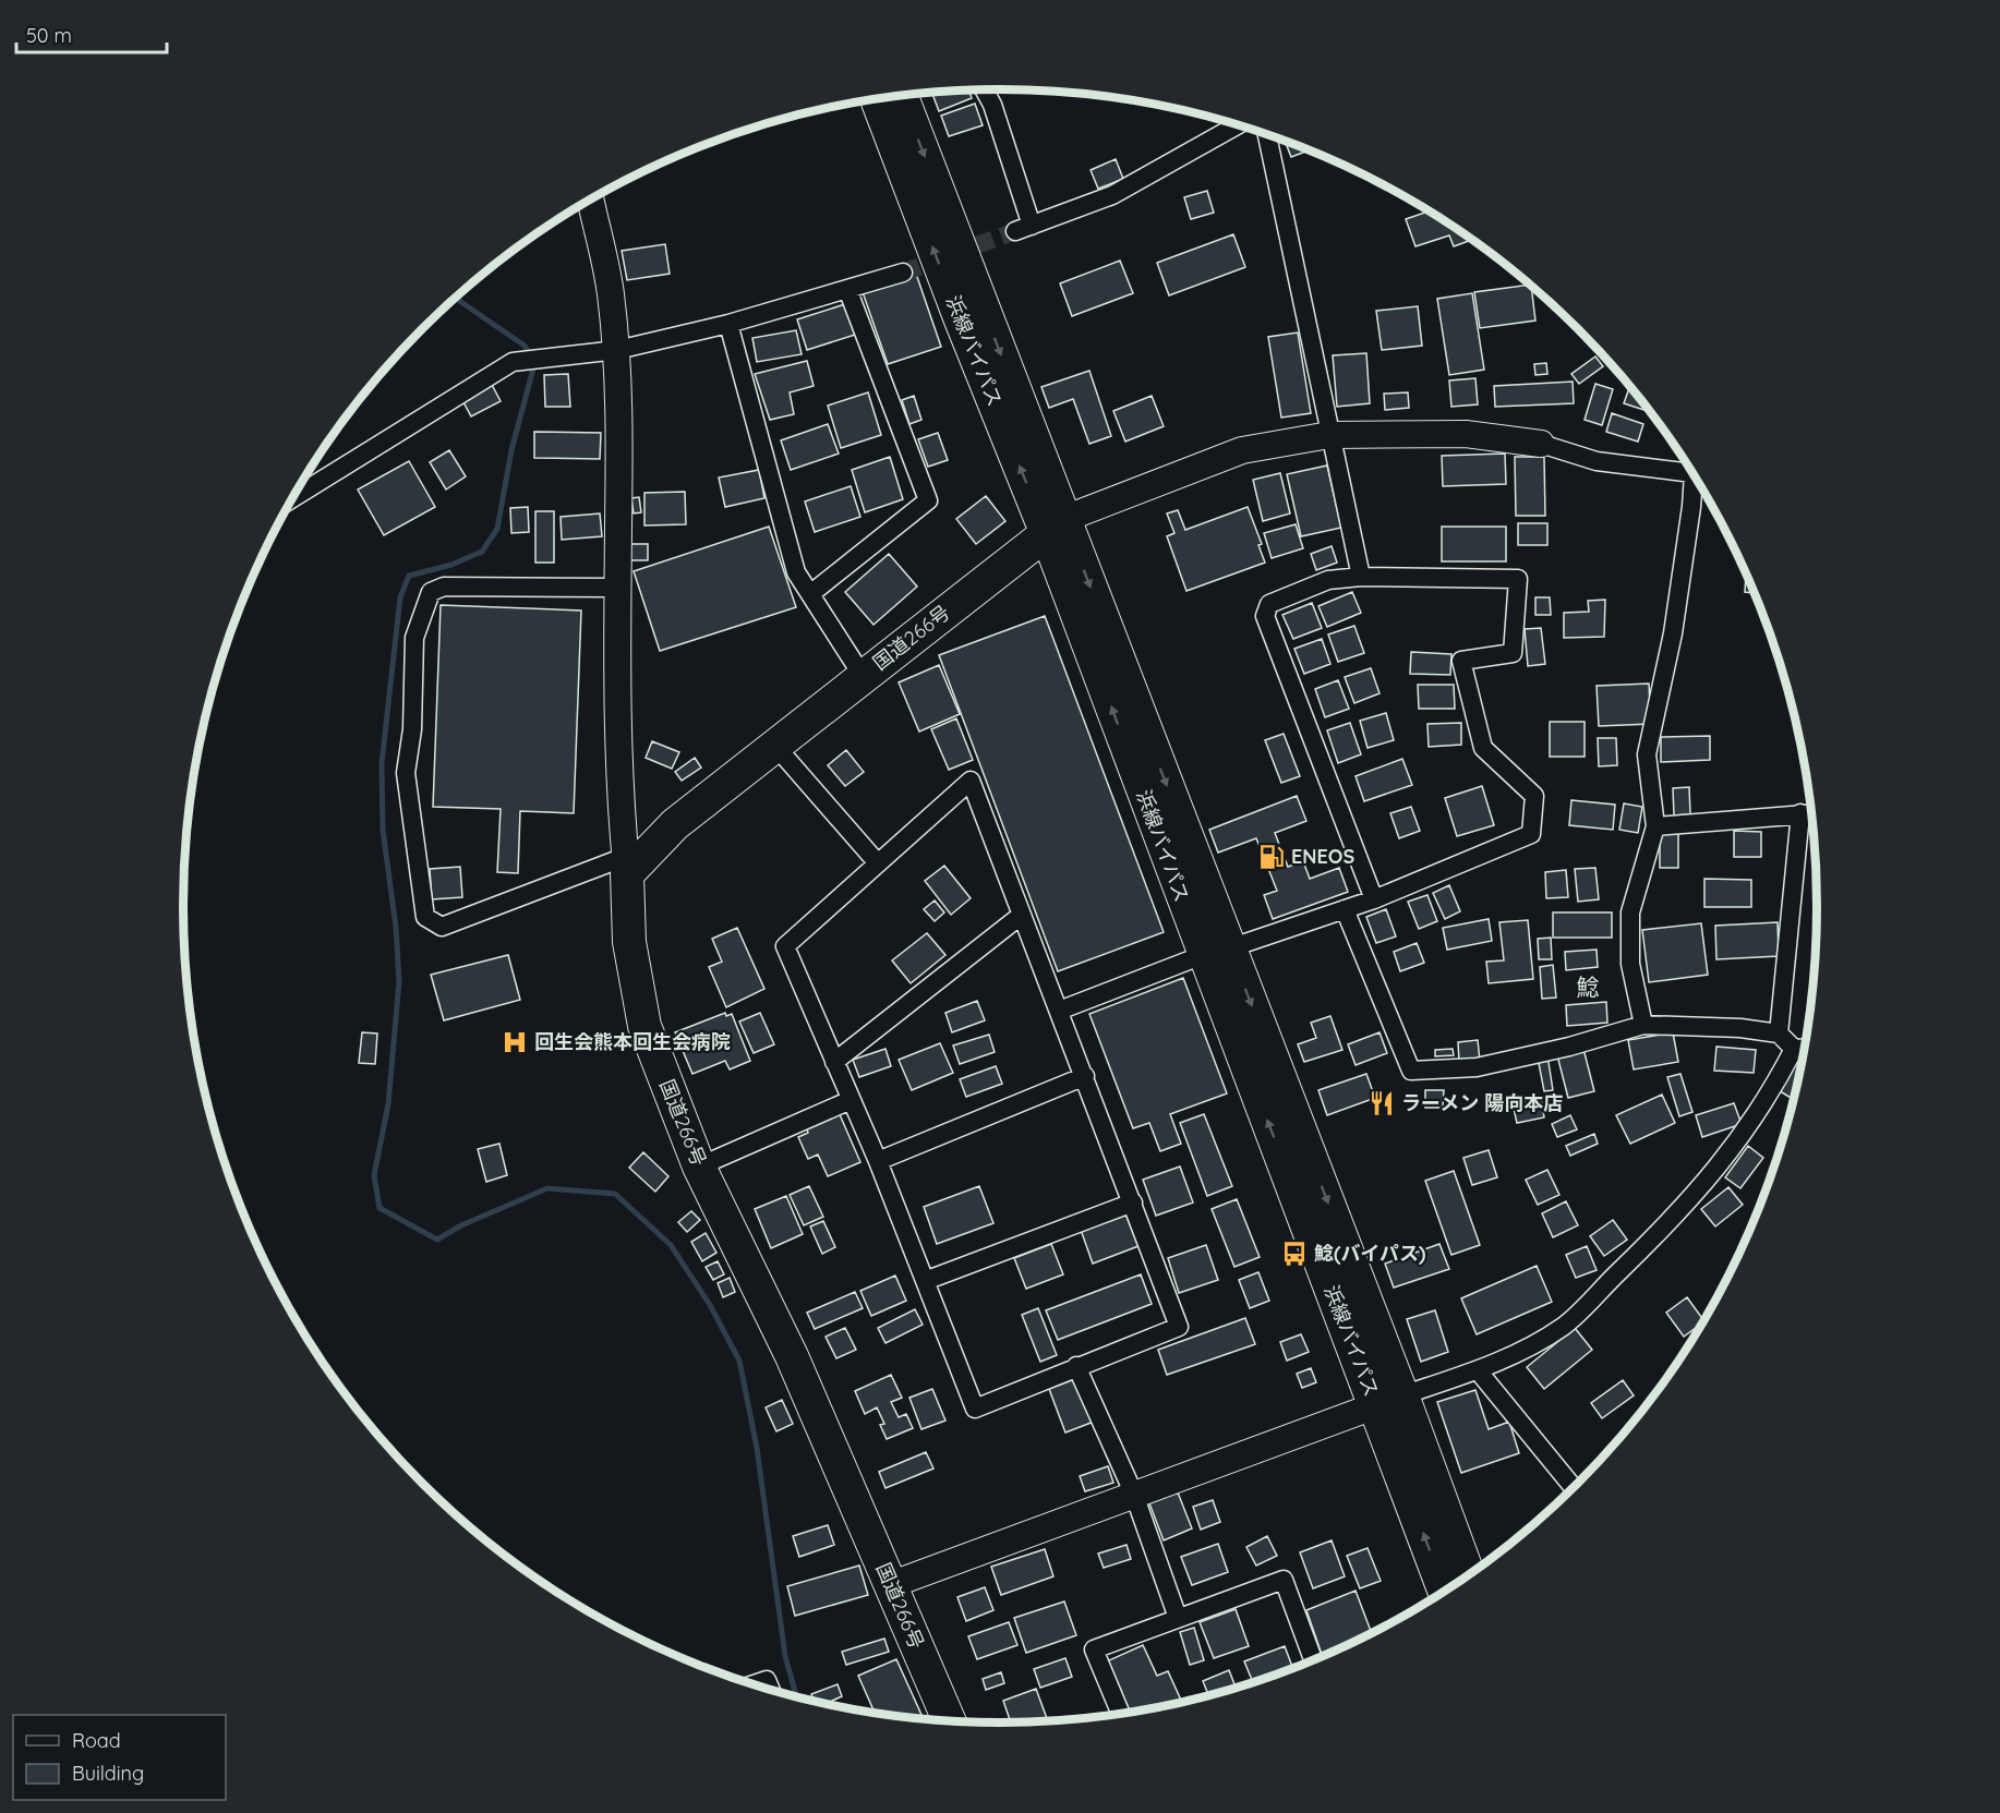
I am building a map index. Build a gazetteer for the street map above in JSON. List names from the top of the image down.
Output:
{
  "streets": {
    "highway": ["浜線バイパス", "国道266号"]
  },
  "crossings": [
    ["浜線バイパス", "国道266号"]
  ],
  "districts": ["鯰"],
  "places": {
    "fuel station": ["ENEOS"],
    "hospital": ["回生会熊本回生会病院"],
    "restaurant": ["ラーメン 陽向本店"],
    "bus stop": ["鯰(バイパス)"]
  },
  "legend": ["Road", "Building"],
  "scale_bar": "50 m"
}
